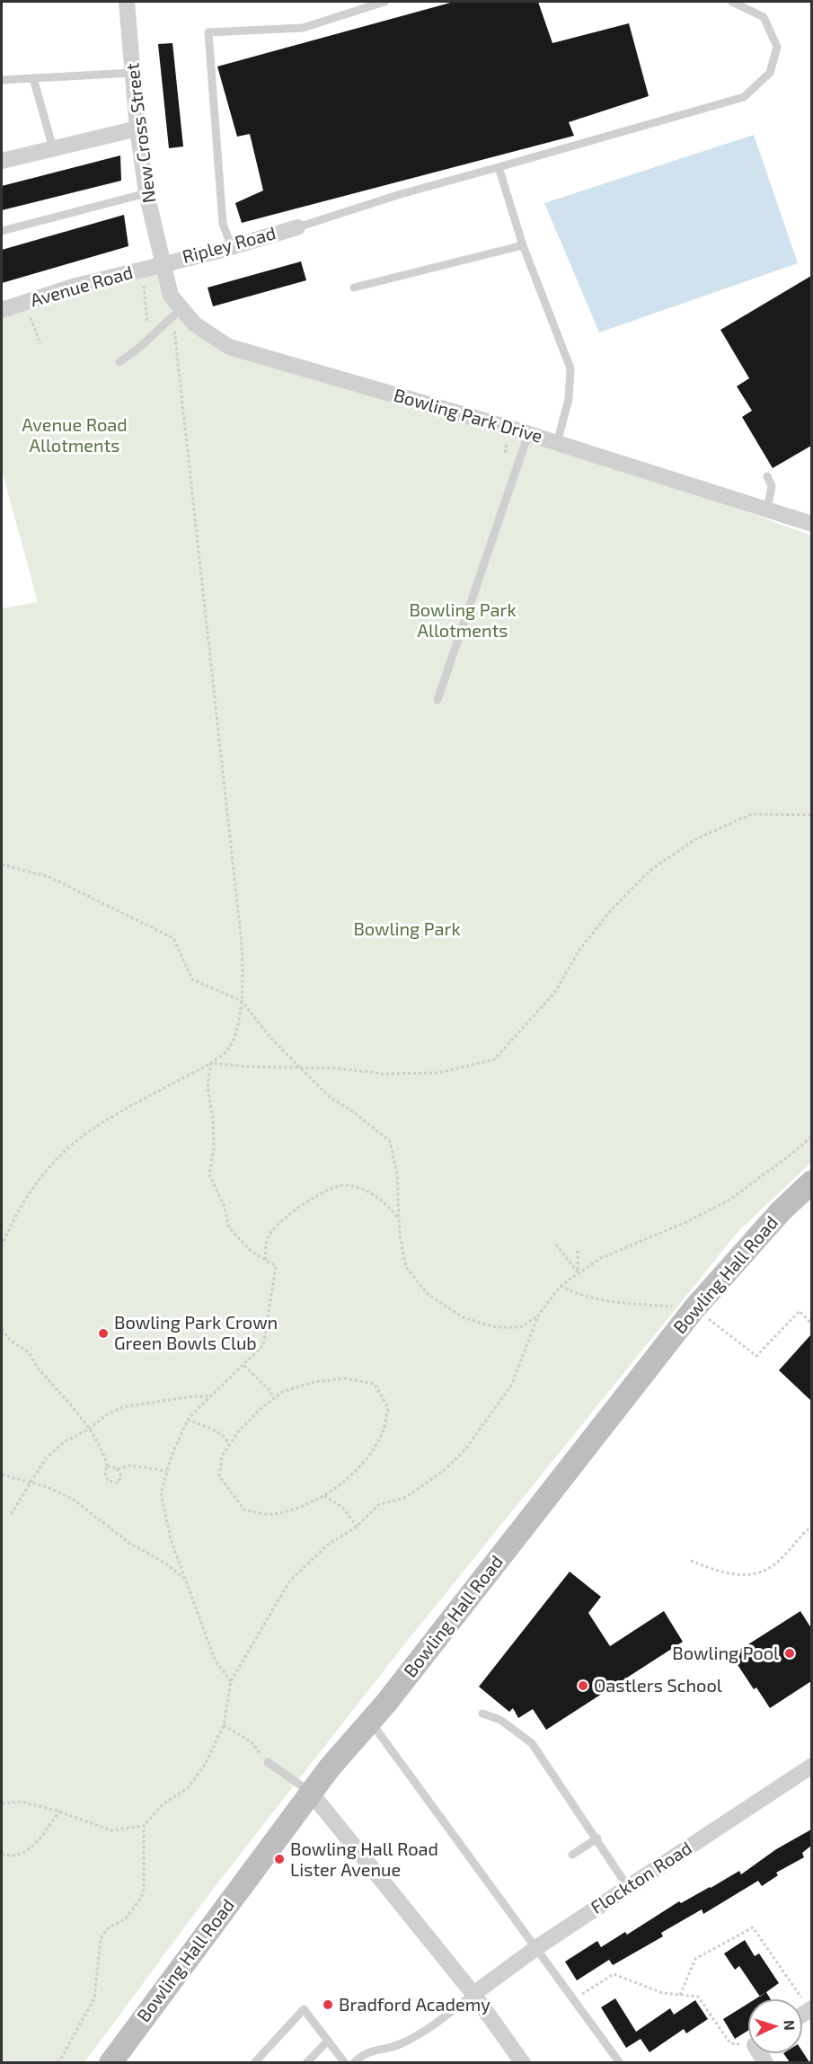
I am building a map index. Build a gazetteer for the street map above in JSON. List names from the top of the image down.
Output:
{
  "streets": {
    "street": [
      "New Cross Street",
      "Ripley Road",
      "Avenue Road",
      "Bowling Park Drive",
      "Bowling Hall Road",
      "Flockton Road"
    ]
  },
  "crossings": [
    ["New Cross Street", "Ripley Road"],
    ["New Cross Street", "Avenue Road"],
    ["New Cross Street", "Bowling Park Drive"],
    ["Ripley Road", "Avenue Road"],
    ["Ripley Road", "Bowling Park Drive"],
    ["Avenue Road", "Bowling Park Drive"]
  ],
  "parks": ["Avenue Road Allotments", "Bowling Park Allotments", "Bowling Park"],
  "places": [
    "Bowling Park Crown Green Bowls Club",
    "Bowling Pool",
    "Oastlers School",
    "Bowling Hall Road Lister Avenue",
    "Bradford Academy"
  ],
  "north": "right"
}
